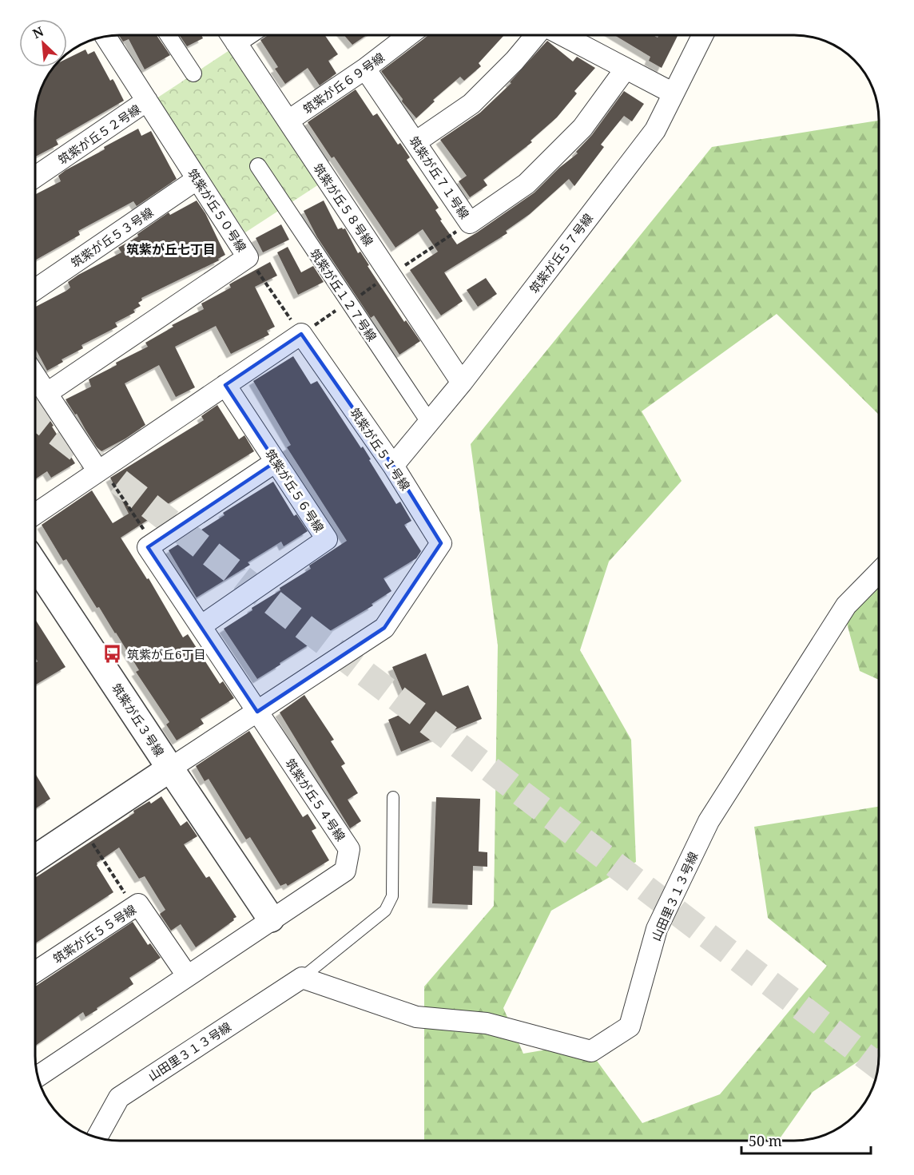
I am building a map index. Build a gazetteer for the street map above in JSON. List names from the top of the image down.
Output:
{
  "streets": {
    "street": [
      "筑紫が丘６９号線",
      "筑紫が丘５２号線",
      "筑紫が丘７１号線",
      "筑紫が丘５８号線",
      "筑紫が丘５０号線",
      "筑紫が丘５３号線",
      "筑紫が丘５７号線",
      "筑紫が丘１２７号線",
      "筑紫が丘５１号線",
      "筑紫が丘５６号線",
      "筑紫が丘３号線",
      "筑紫が丘５４号線",
      "山田里３１３号線",
      "筑紫が丘５５号線"
    ]
  },
  "crossings": [
    ["筑紫が丘６９号線", "筑紫が丘７１号線"],
    ["筑紫が丘６９号線", "筑紫が丘５８号線"],
    ["筑紫が丘５２号線", "筑紫が丘５０号線"],
    ["筑紫が丘５８号線", "筑紫が丘５７号線"],
    ["筑紫が丘５０号線", "筑紫が丘５３号線"],
    ["筑紫が丘５７号線", "筑紫が丘１２７号線"],
    ["筑紫が丘５７号線", "筑紫が丘５１号線"],
    ["筑紫が丘５１号線", "筑紫が丘３号線"],
    ["筑紫が丘５１号線", "筑紫が丘５４号線"],
    ["筑紫が丘５６号線", "筑紫が丘５４号線"],
    ["筑紫が丘３号線", "筑紫が丘５４号線"],
    ["筑紫が丘５４号線", "筑紫が丘５５号線"]
  ],
  "districts": ["筑紫が丘七丁目"],
  "places": {
    "bus stop": ["筑紫が丘6丁目"]
  },
  "scale_bar": "50 m",
  "north": "top left"
}
